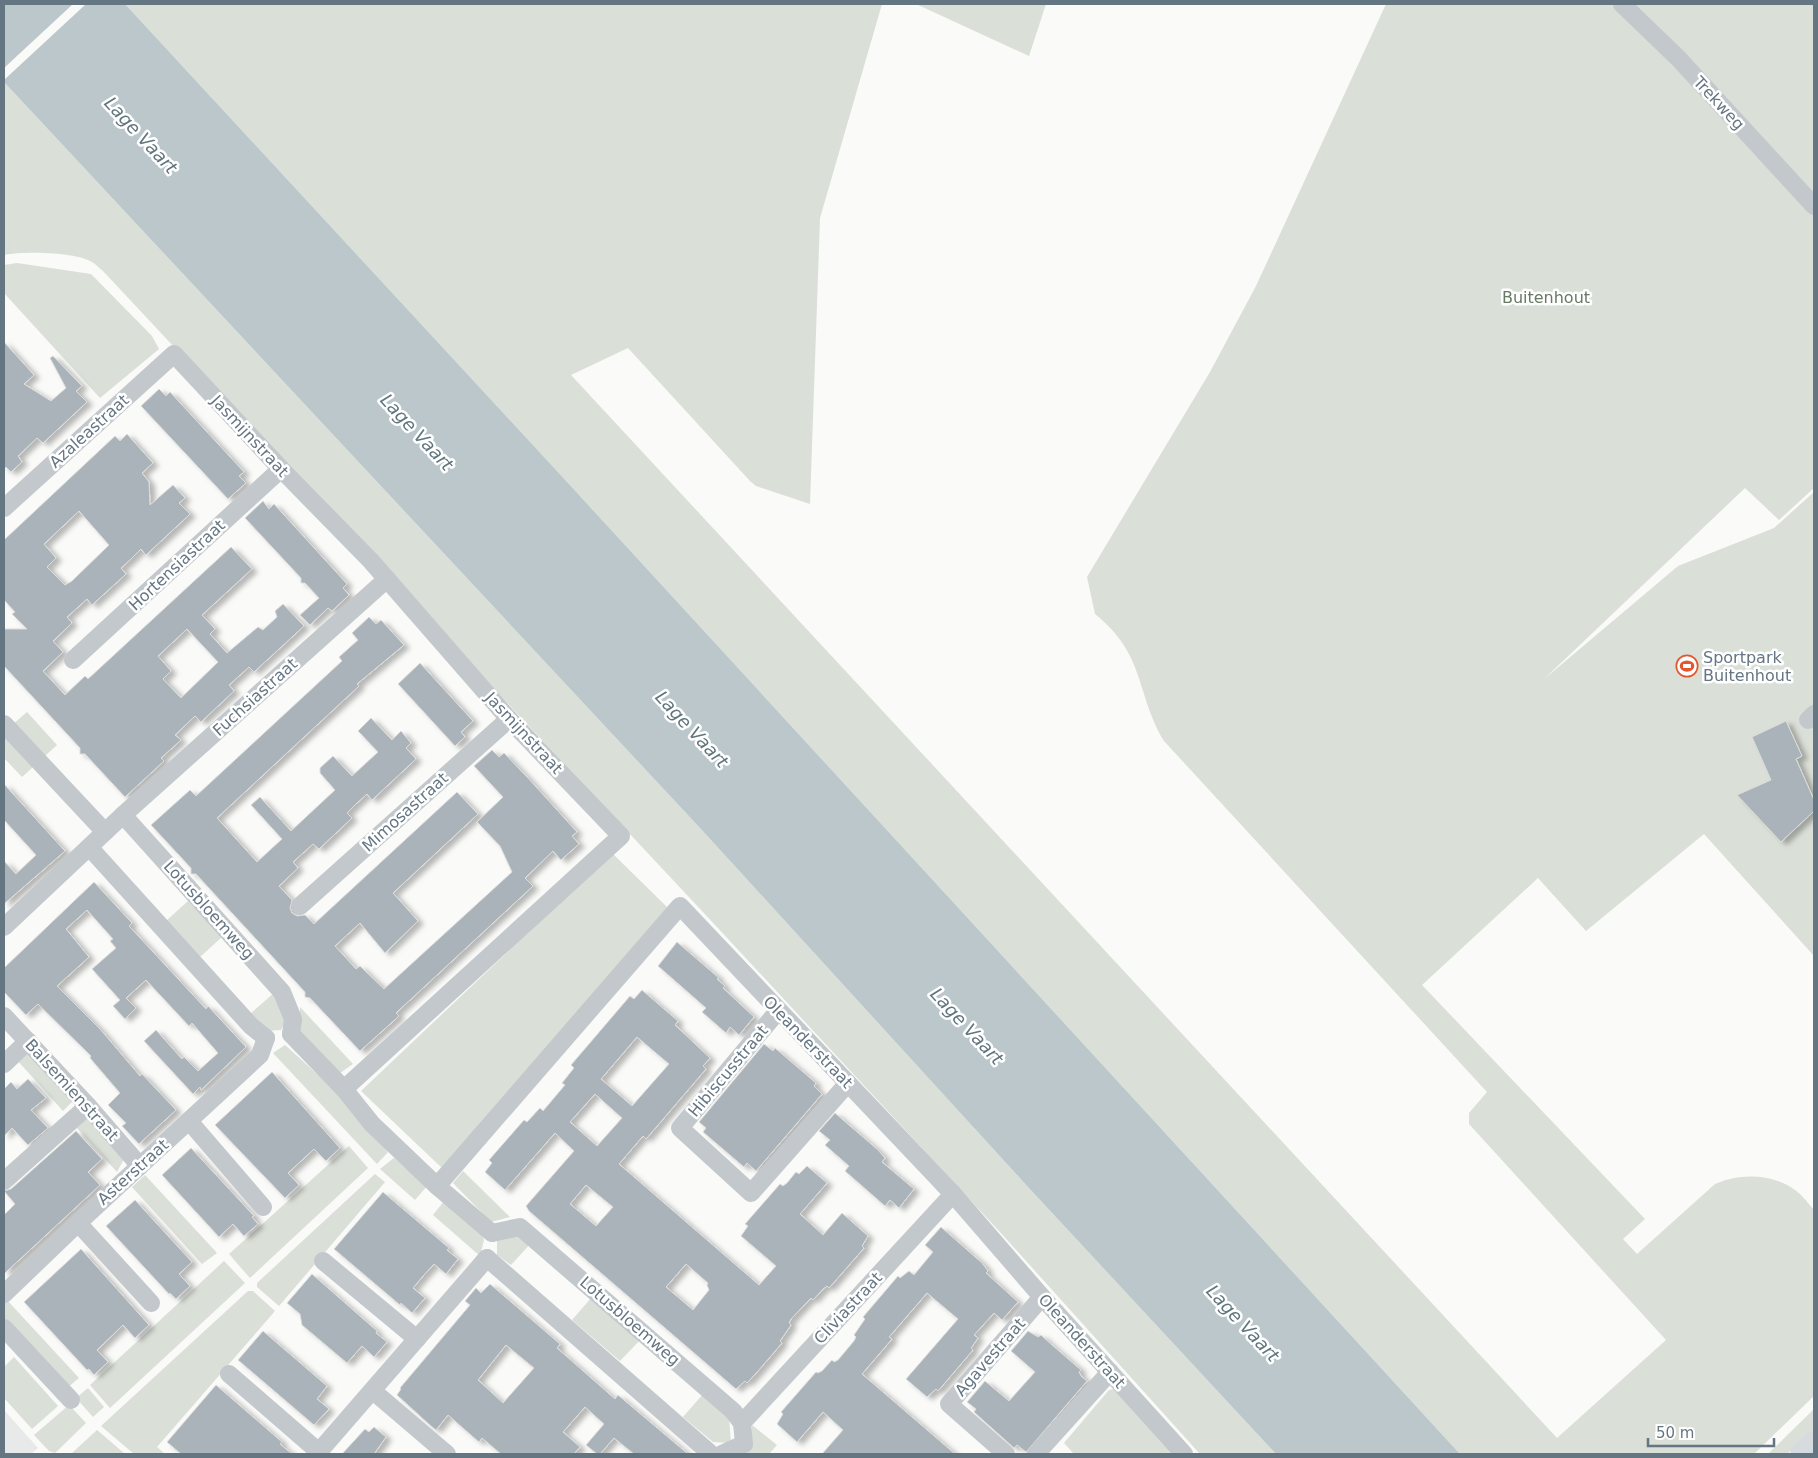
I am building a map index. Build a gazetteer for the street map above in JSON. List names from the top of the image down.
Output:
{
  "streets": {
    "street": [
      "Trekweg",
      "Azaleastraat",
      "Jasmijnstraat",
      "Hortensiastraat",
      "Fuchsiastraat",
      "Mimosastraat",
      "Lotusbloemweg",
      "Oleanderstraat",
      "Hibiscusstraat",
      "Balsemienstraat",
      "Asterstraat",
      "Cliviastraat",
      "Agavestraat"
    ]
  },
  "crossings": [
    ["Azaleastraat", "Jasmijnstraat"],
    ["Jasmijnstraat", "Hortensiastraat"],
    ["Jasmijnstraat", "Fuchsiastraat"],
    ["Jasmijnstraat", "Mimosastraat"],
    ["Fuchsiastraat", "Lotusbloemweg"],
    ["Lotusbloemweg", "Cliviastraat"],
    ["Oleanderstraat", "Hibiscusstraat"],
    ["Oleanderstraat", "Cliviastraat"],
    ["Oleanderstraat", "Agavestraat"],
    ["Balsemienstraat", "Asterstraat"]
  ],
  "water": ["Lage Vaart"],
  "parks": ["Buitenhout"],
  "places": {
    "sports": ["Sportpark Buitenhout"]
  },
  "scale_bar": "50 m"
}
